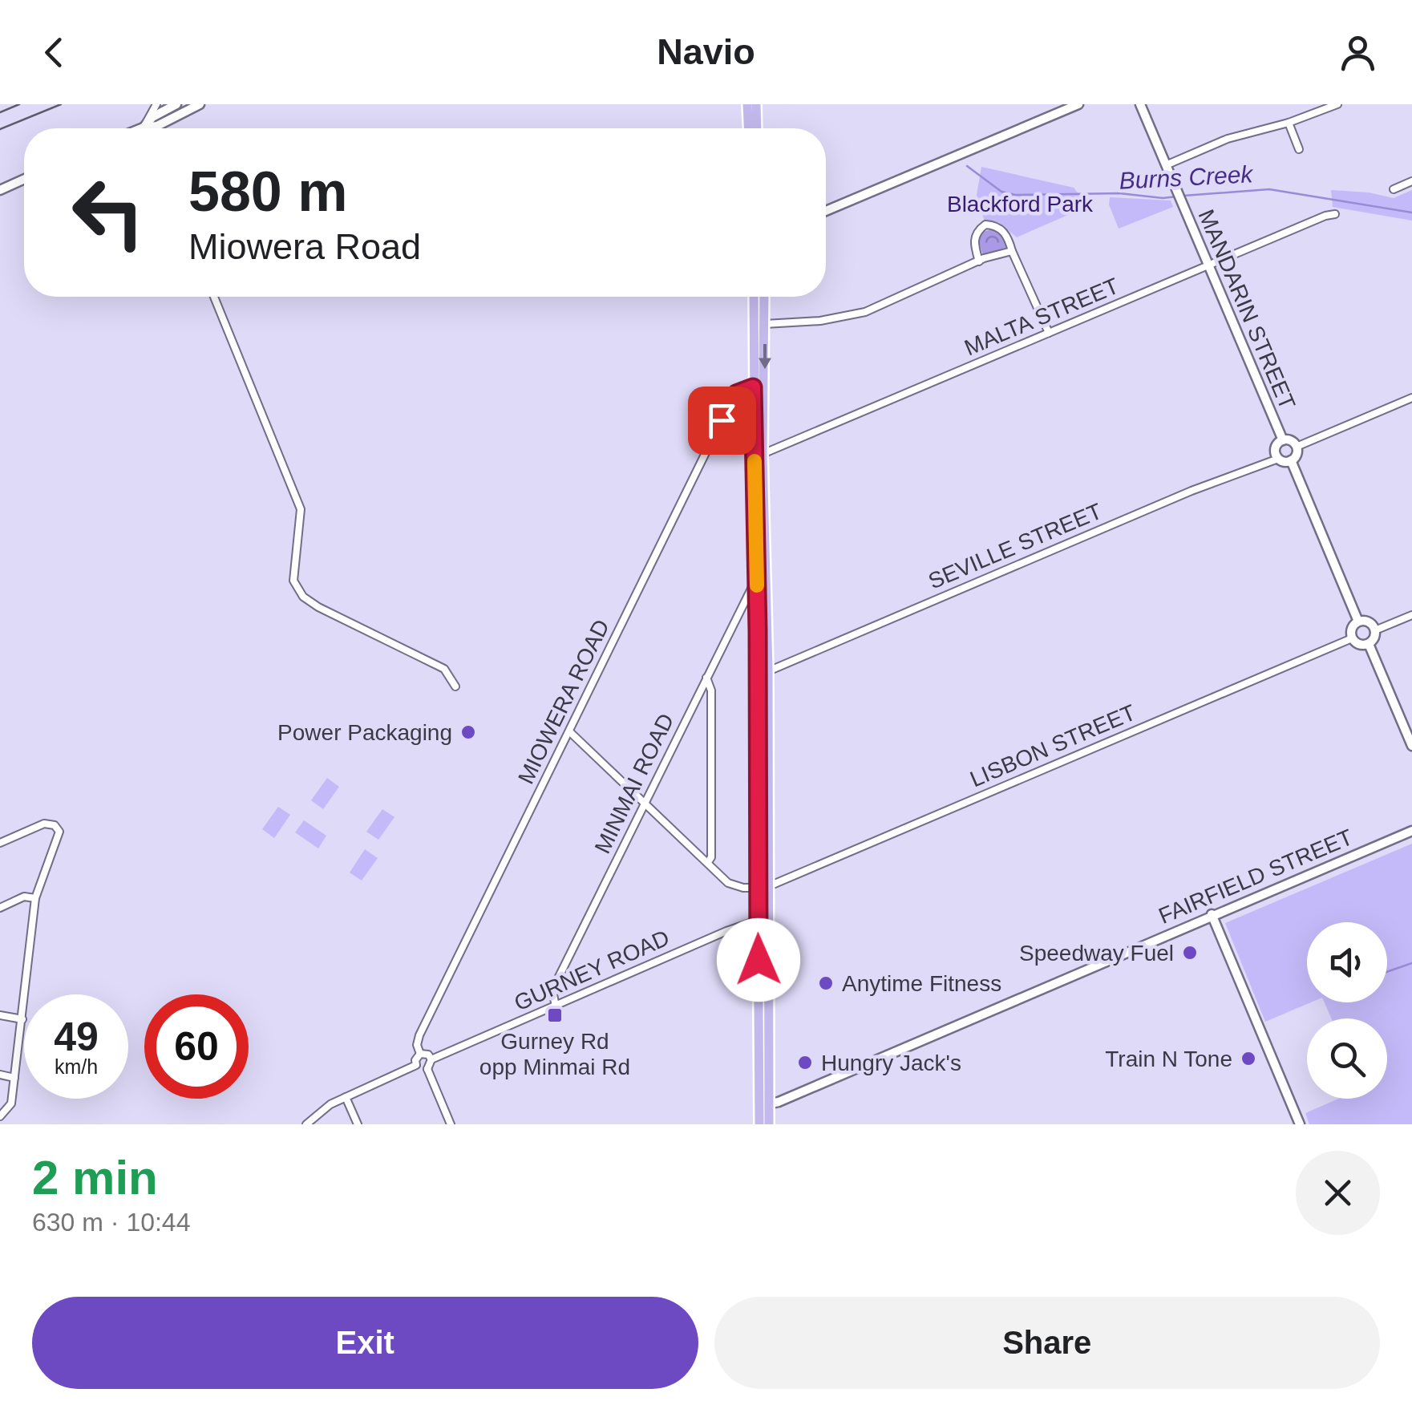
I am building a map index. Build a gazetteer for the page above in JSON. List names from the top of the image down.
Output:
{
  "streets": {
    "street": [
      "MANDARIN STREET",
      "MALTA STREET",
      "SEVILLE STREET",
      "MIOWERA ROAD",
      "LISBON STREET",
      "MINMAI ROAD",
      "FAIRFIELD STREET",
      "GURNEY ROAD"
    ]
  },
  "crossings": [
    ["MANDARIN STREET", "MALTA STREET"],
    ["MANDARIN STREET", "SEVILLE STREET"],
    ["MIOWERA ROAD", "GURNEY ROAD"],
    ["MINMAI ROAD", "GURNEY ROAD"]
  ],
  "water": ["Burns Creek"],
  "parks": ["Blackford Park"],
  "places": {
    "other": [
      "Power Packaging",
      "Speedway Fuel",
      "Anytime Fitness",
      "Train N Tone",
      "Hungry Jack's"
    ],
    "transit": ["Gurney Rd opp Minmai Rd"]
  },
  "page": {
    "header": "Navio",
    "turn": ["580 m", "Miowera Road"],
    "speed": "49 km/h",
    "limit": "60",
    "heading": ["2 min", "630 m · 10:44"],
    "buttons": ["Exit", "Share"]
  }
}
